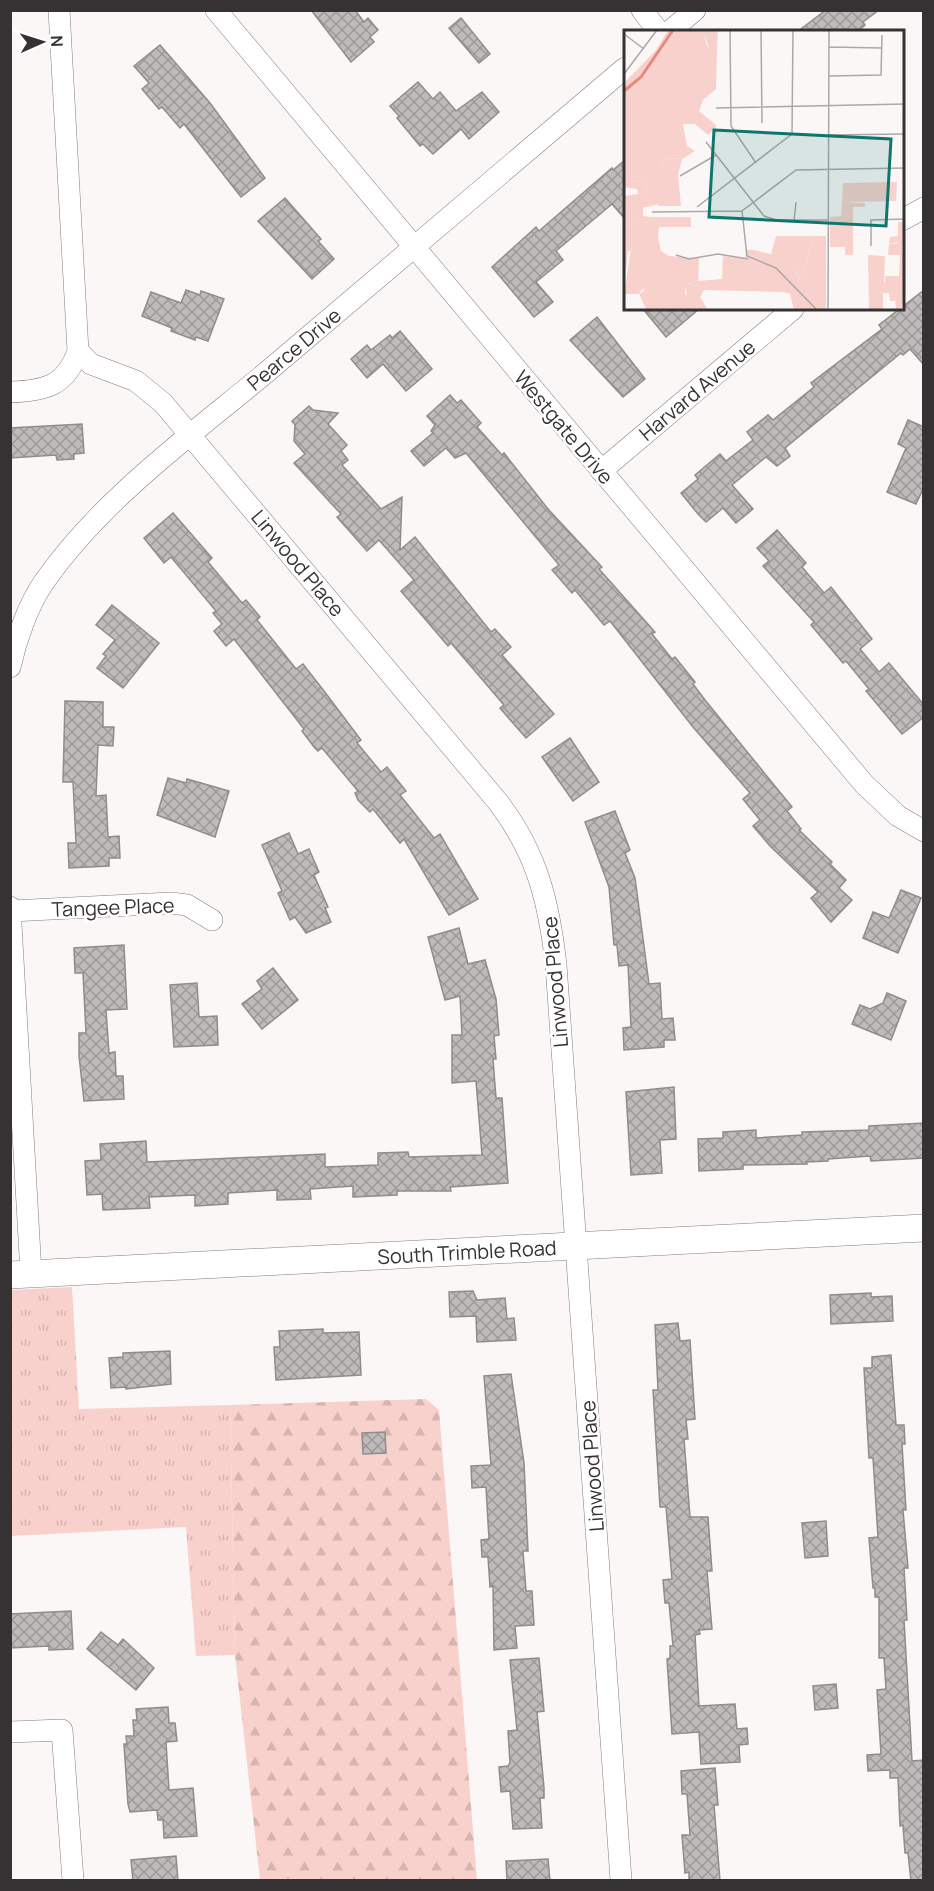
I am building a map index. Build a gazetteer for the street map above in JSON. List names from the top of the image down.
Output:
{
  "streets": {
    "main road": ["South Trimble Road"],
    "street": [
      "Pearce Drive",
      "Harvard Avenue",
      "Westgate Drive",
      "Linwood Place",
      "Tangee Place"
    ]
  },
  "crossings": [
    ["Pearce Drive", "Westgate Drive"],
    ["Pearce Drive", "Linwood Place"],
    ["Harvard Avenue", "Westgate Drive"],
    ["Linwood Place", "South Trimble Road"]
  ],
  "north": "right"
}
